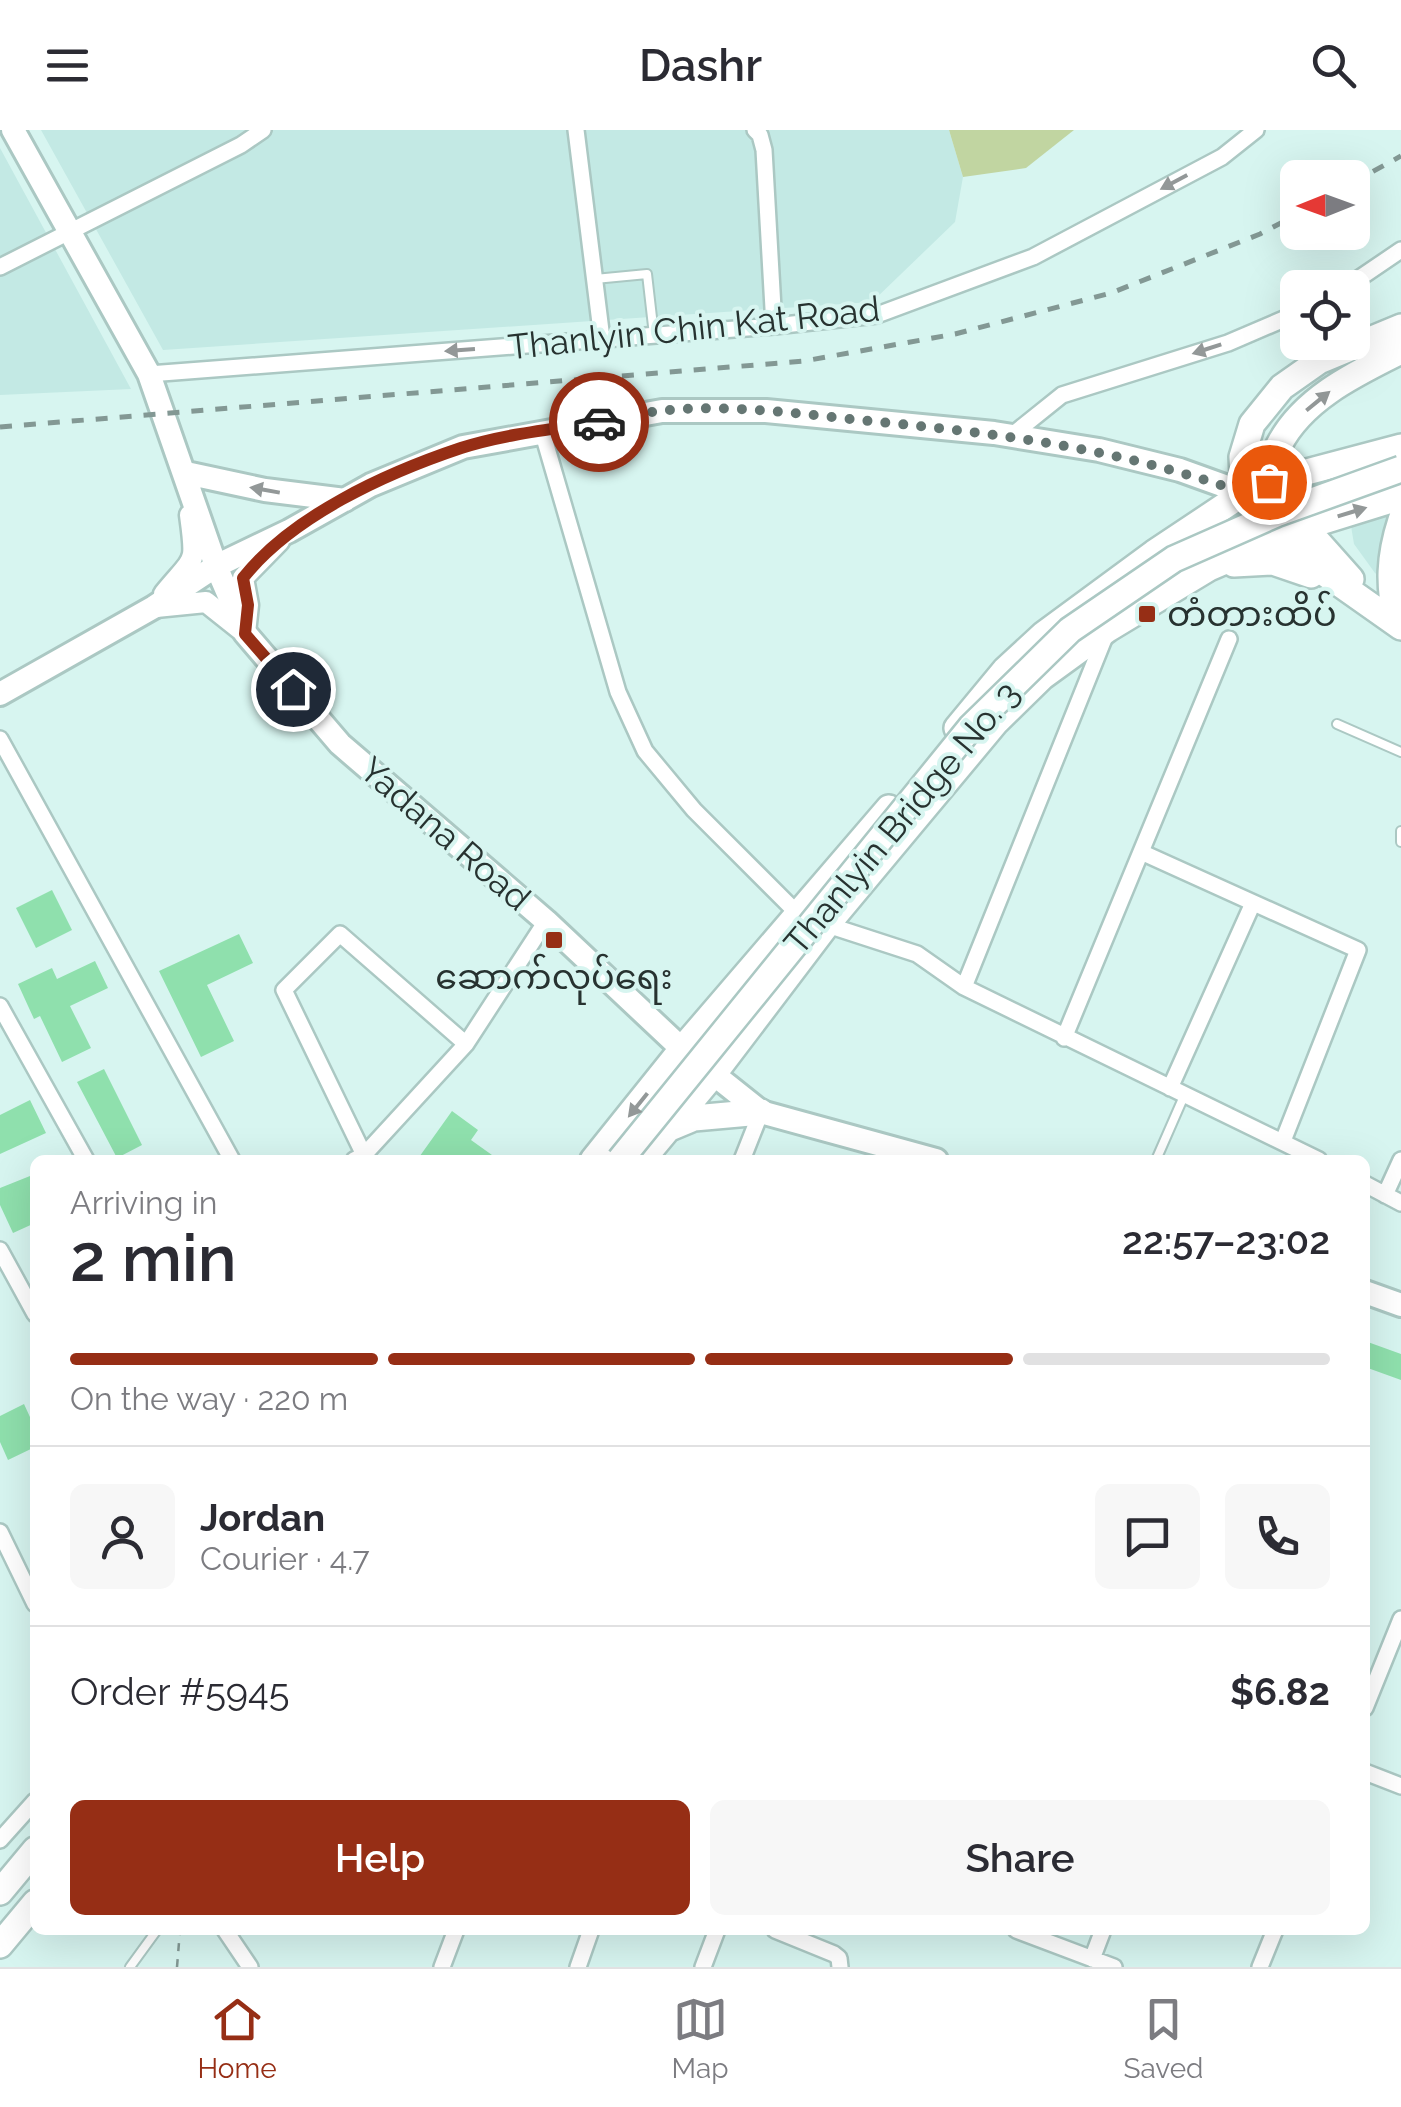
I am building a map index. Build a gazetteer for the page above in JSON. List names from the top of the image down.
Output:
{
  "streets": {
    "main road": ["Thanlyin Bridge No. 3", "Yadana Road"],
    "street": ["Thanlyin Chin Kat Road"]
  },
  "crossings": [
    ["Thanlyin Chin Kat Road", "Yadana Road"]
  ],
  "one_way": ["Thanlyin Chin Kat Road"],
  "places": {
    "transit": ["တံတားထိပ်", "ဆောက်လုပ်ရေး"]
  },
  "north": "left",
  "page": {
    "header": "Dashr",
    "heading": ["2 min", "Arriving in", "22:57–23:02"],
    "panel": [
      "Jordan",
      "Courier · 4.7",
      "Order #5945",
      "$6.82"
    ],
    "bar": "On the way · 220 m",
    "buttons": ["Help", "Share"],
    "tabs": ["Home", "Map", "Saved"]
  }
}
